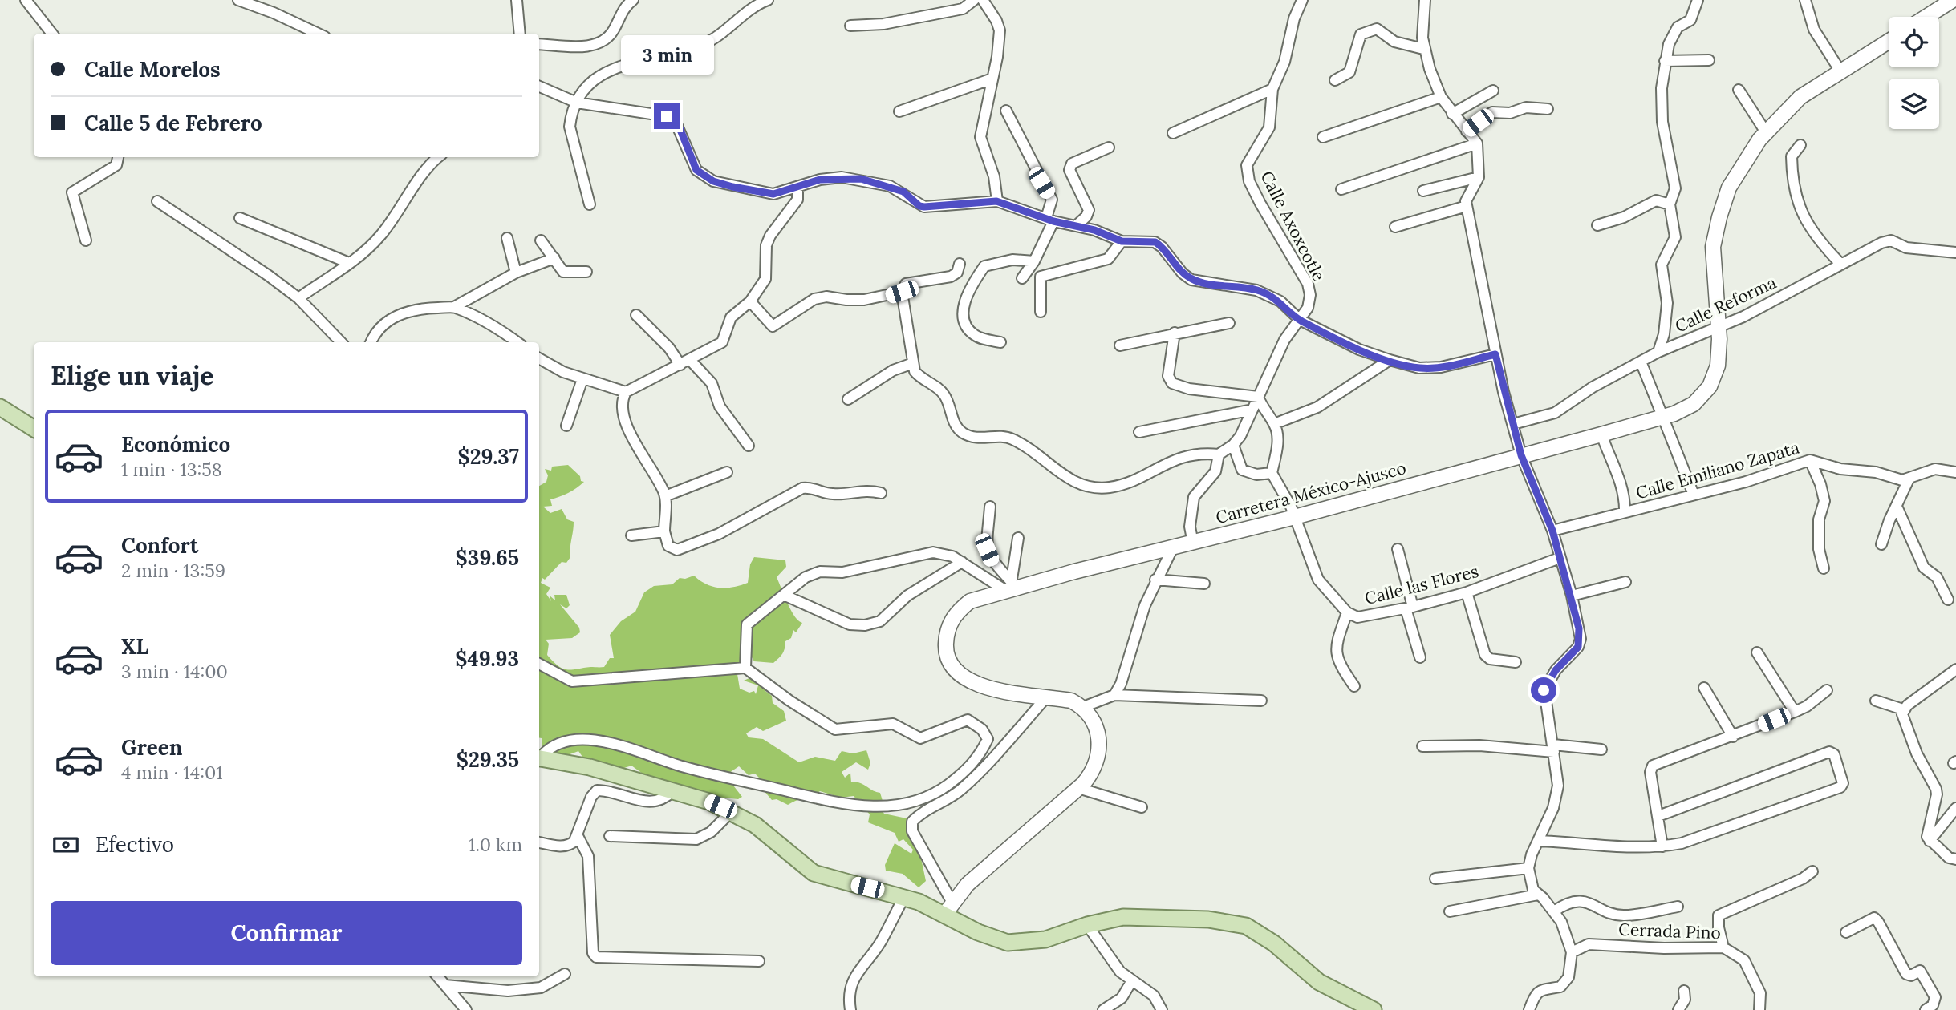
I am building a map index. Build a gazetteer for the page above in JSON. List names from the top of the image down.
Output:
{
  "streets": {
    "main road": ["Carretera México-Ajusco"],
    "street": [
      "Calle Axoxcotle",
      "Calle Reforma",
      "Calle Emiliano Zapata",
      "Calle las Flores",
      "Cerrada Pino"
    ]
  },
  "crossings": [
    ["Calle Reforma", "Carretera México-Ajusco"],
    ["Carretera México-Ajusco", "Calle las Flores"]
  ],
  "page": {
    "banner": ["Calle Morelos", "Calle 5 de Febrero"],
    "bubble": "3 min",
    "heading": "Elige un viaje",
    "list": [
      {
        "name": "Económico",
        "note": "1 min · 13:58",
        "value": "$29.37"
      },
      {
        "name": "Confort",
        "note": "2 min · 13:59",
        "value": "$39.65"
      },
      {
        "name": "XL",
        "note": "3 min · 14:00",
        "value": "$49.93"
      },
      {
        "name": "Green",
        "note": "4 min · 14:01",
        "value": "$29.35"
      }
    ],
    "pay": ["Efectivo", "1.0 km"],
    "buttons": "Confirmar"
  }
}
